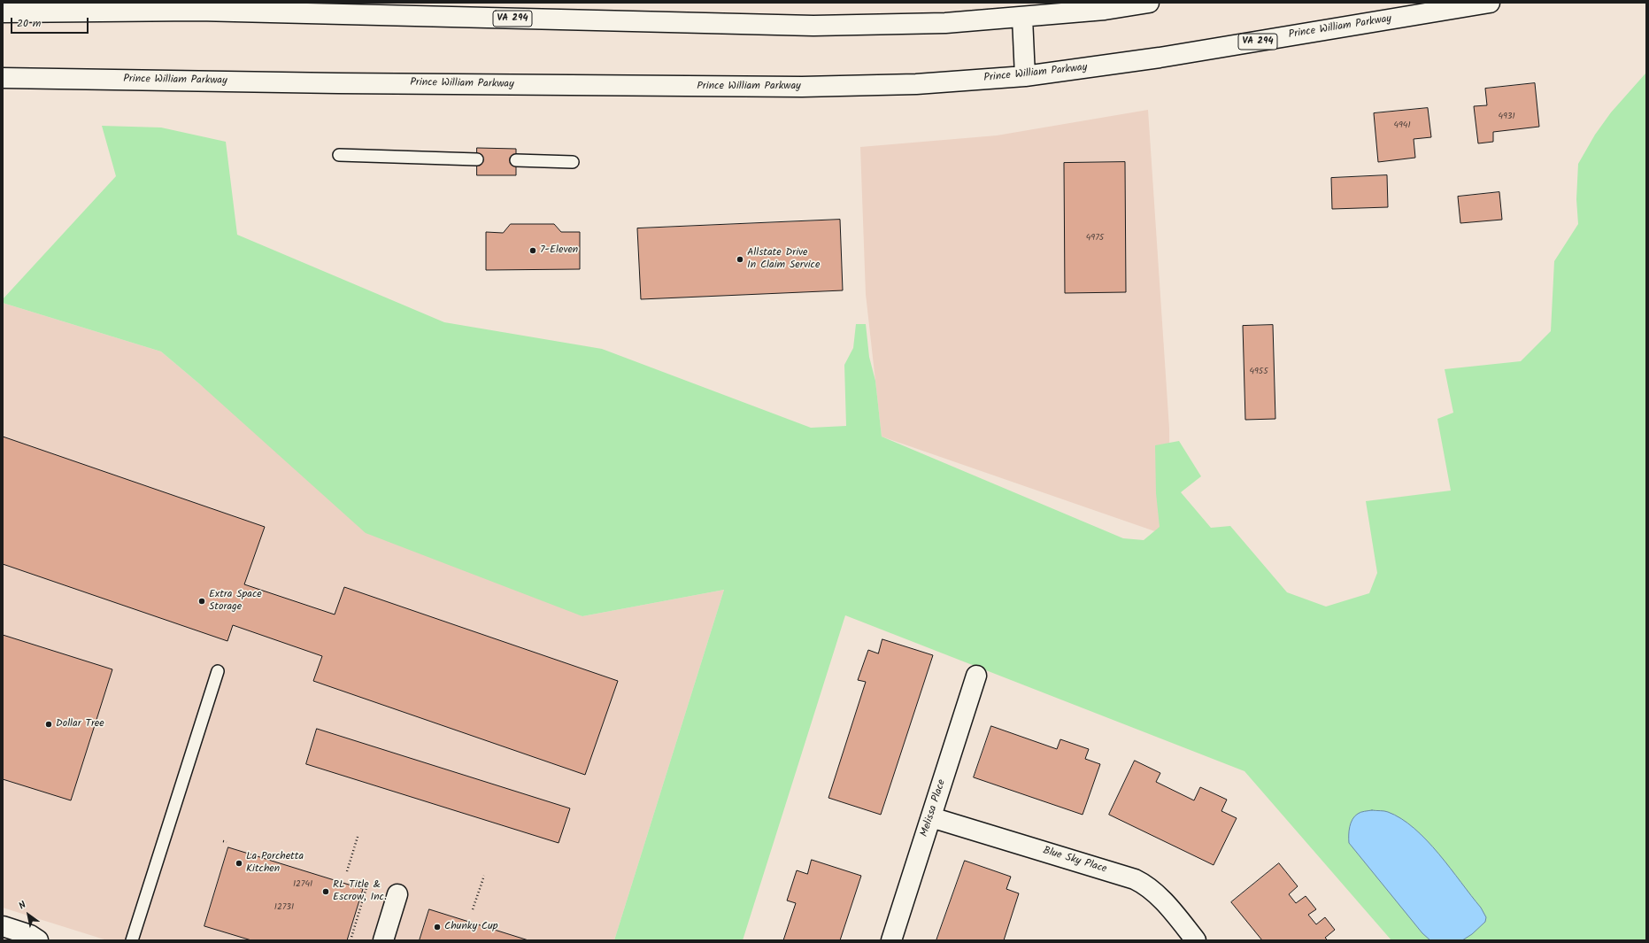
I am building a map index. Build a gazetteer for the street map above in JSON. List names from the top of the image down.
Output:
{
  "streets": {
    "main road": [
      "VA 294",
      "Prince William Parkway",
      "Melissa Place",
      "Blue Sky Place"
    ]
  },
  "crossings": [
    ["Melissa Place", "Blue Sky Place"]
  ],
  "places": [
    "7-Eleven",
    "Allstate Drive In Claim Service",
    "Extra Space Storage",
    "Dollar Tree",
    "La Porchetta Kitchen",
    "RL Title & Escrow, Inc.",
    "Chunky Cup"
  ],
  "house_numbers": [
    "4931",
    "4941",
    "4975",
    "4955",
    "12741",
    "12731"
  ],
  "scale_bar": "20 m",
  "north": "top left"
}
